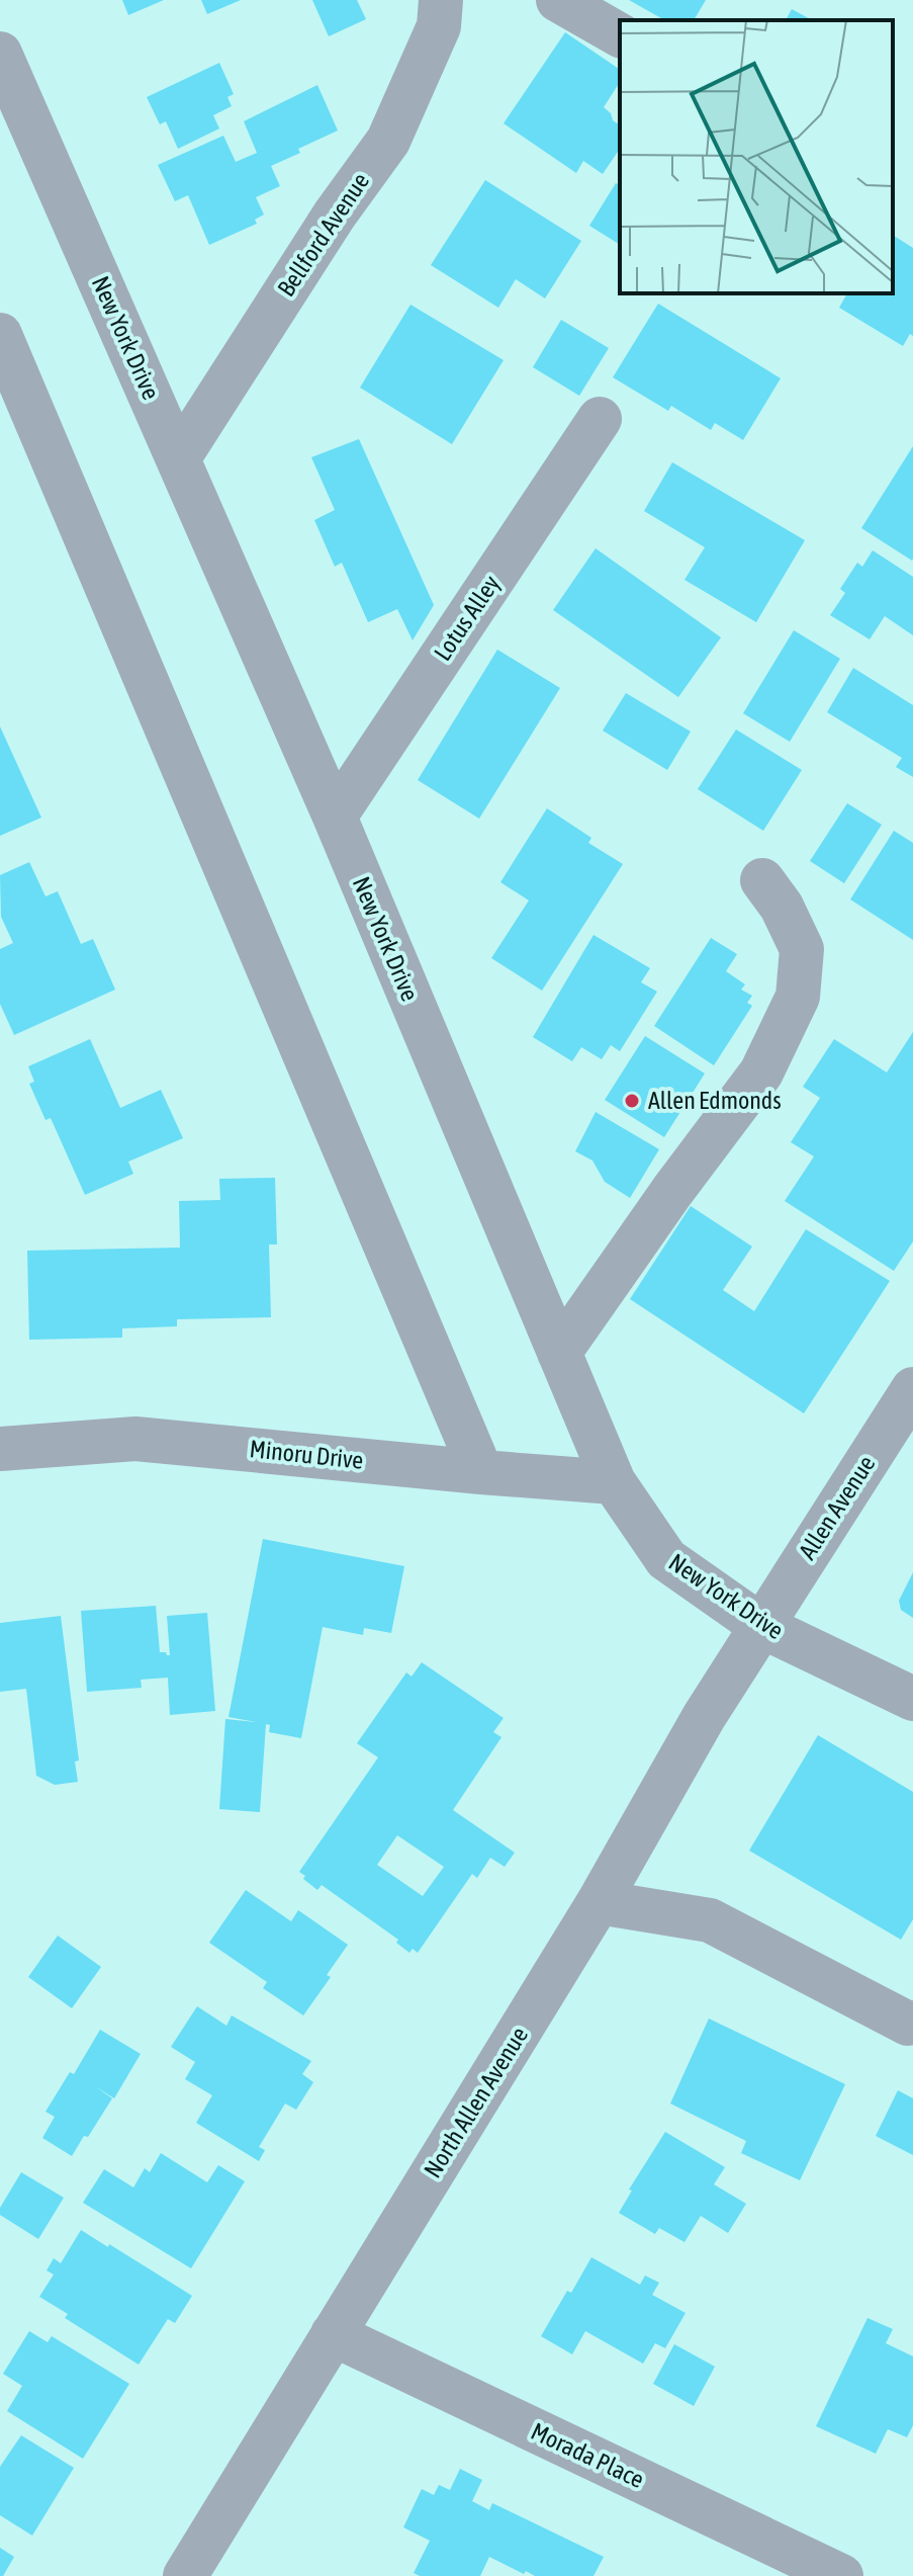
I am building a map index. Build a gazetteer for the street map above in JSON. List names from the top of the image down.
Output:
{
  "streets": {
    "street": [
      "Bellford Avenue",
      "New York Drive",
      "Lotus Alley",
      "Minoru Drive",
      "Allen Avenue",
      "North Allen Avenue",
      "Morada Place"
    ]
  },
  "crossings": [
    ["Bellford Avenue", "New York Drive"],
    ["New York Drive", "Lotus Alley"],
    ["New York Drive", "Minoru Drive"],
    ["New York Drive", "Allen Avenue"],
    ["New York Drive", "North Allen Avenue"],
    ["Allen Avenue", "North Allen Avenue"],
    ["North Allen Avenue", "Morada Place"]
  ],
  "places": ["Allen Edmonds"]
}
